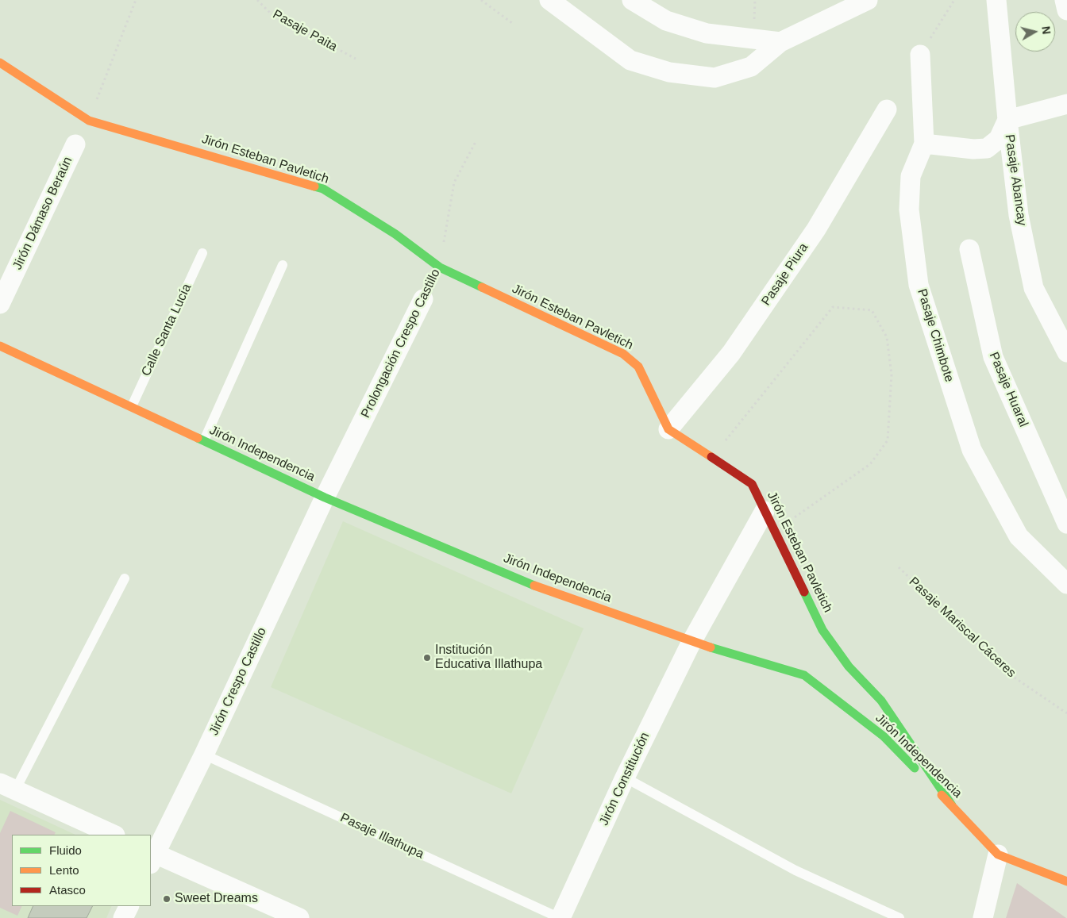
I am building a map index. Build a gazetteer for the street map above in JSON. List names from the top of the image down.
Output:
{
  "streets": {
    "street": [
      "Jirón Esteban Pavletich",
      "Pasaje Abancay",
      "Jirón Dámaso Beraún",
      "Pasaje Piura",
      "Pasaje Chimbote",
      "Prolongación Crespo Castillo",
      "Pasaje Huaral",
      "Jirón Independencia",
      "Jirón Crespo Castillo",
      "Jirón Constitución"
    ],
    "lane": ["Calle Santa Lucía", "Pasaje Illathupa"],
    "path": ["Pasaje Paita", "Pasaje Mariscal Cáceres"]
  },
  "crossings": [
    ["Jirón Esteban Pavletich", "Pasaje Piura"],
    ["Jirón Esteban Pavletich", "Prolongación Crespo Castillo"],
    ["Jirón Esteban Pavletich", "Jirón Independencia"],
    ["Jirón Esteban Pavletich", "Jirón Constitución"],
    ["Calle Santa Lucía", "Jirón Independencia"],
    ["Prolongación Crespo Castillo", "Jirón Independencia"],
    ["Prolongación Crespo Castillo", "Jirón Crespo Castillo"],
    ["Jirón Independencia", "Jirón Crespo Castillo"],
    ["Jirón Independencia", "Jirón Constitución"],
    ["Jirón Crespo Castillo", "Pasaje Illathupa"],
    ["Jirón Constitución", "Pasaje Illathupa"]
  ],
  "places": ["Institución Educativa Illathupa", "Sweet Dreams"],
  "legend": ["Fluido", "Lento", "Atasco"],
  "north": "right"
}
